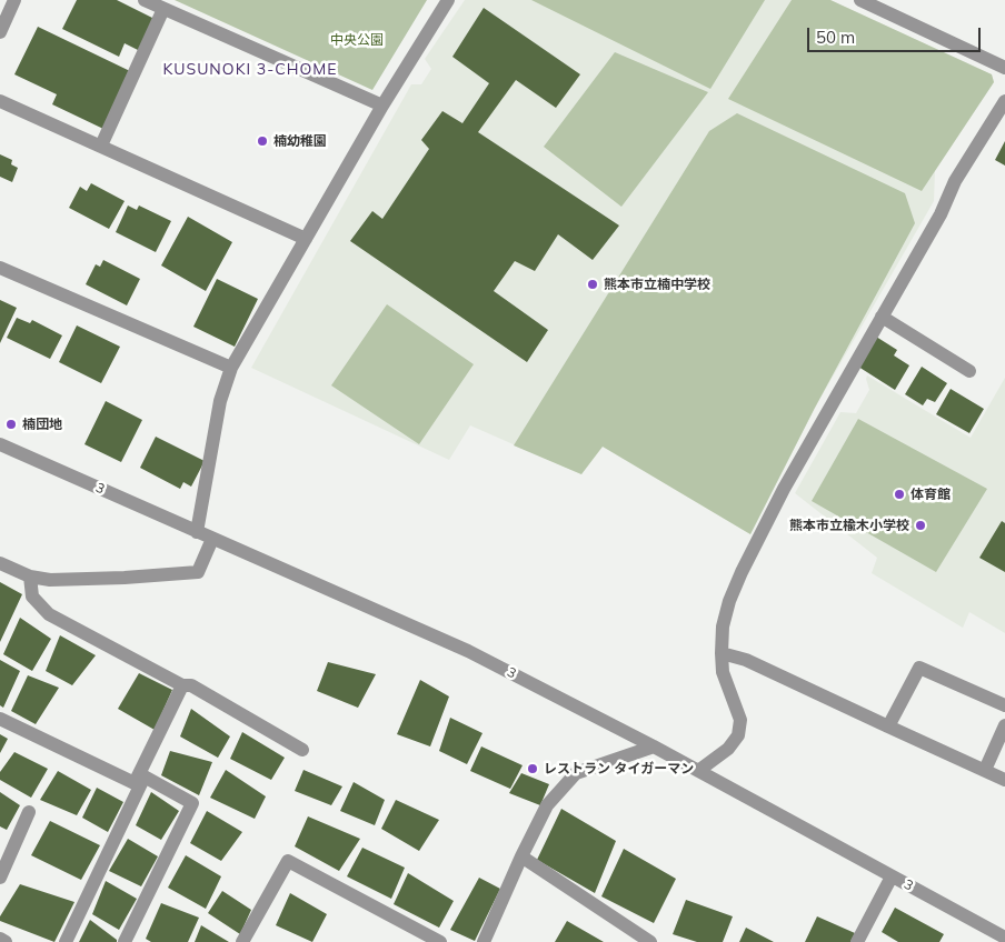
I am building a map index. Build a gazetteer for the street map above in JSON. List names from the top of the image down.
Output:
{
  "streets": {
    "street": ["3"]
  },
  "districts": ["KUSUNOKI 3-CHOME"],
  "parks": ["中央公園"],
  "places": [
    "楠幼稚園",
    "熊本市立楠中学校",
    "楠団地",
    "体育館",
    "熊本市立楡木小学校",
    "レストラン タイガーマン"
  ],
  "scale_bar": "50 m"
}
